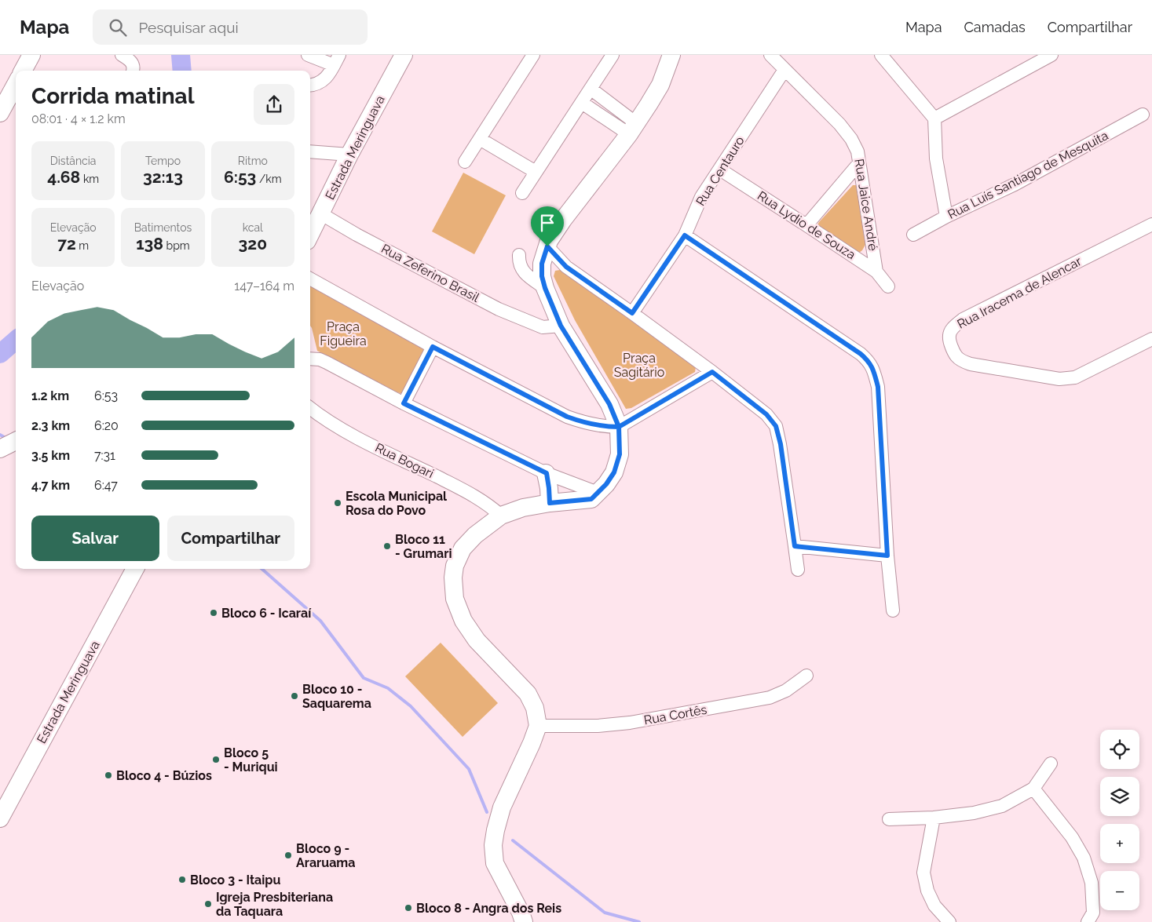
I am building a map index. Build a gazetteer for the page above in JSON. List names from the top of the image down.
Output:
{
  "streets": {
    "street": [
      "Estrada Meringuava",
      "Rua Centauro",
      "Rua Luís Santiago de Mesquita",
      "Rua Jaice André",
      "Rua Lydio de Souza",
      "Rua Zeferino Brasil",
      "Rua Iracema de Alencar",
      "Rua Bogari",
      "Rua Cortês"
    ]
  },
  "crossings": [
    ["Estrada Meringuava", "Rua Zeferino Brasil"],
    ["Rua Centauro", "Rua Jaice André"],
    ["Rua Centauro", "Rua Lydio de Souza"],
    ["Rua Jaice André", "Rua Lydio de Souza"]
  ],
  "parks": ["Praça Figueira", "Praça Sagitário"],
  "places": [
    "Escola Municipal Rosa do Povo",
    "Bloco 11 - Grumari",
    "Bloco 6 - Icaraí",
    "Bloco 10 - Saquarema",
    "Bloco 5 - Muriqui",
    "Bloco 4 - Búzios",
    "Bloco 9 - Araruama",
    "Bloco 3 - Itaipu",
    "Igreja Presbiteriana da Taquara",
    "Bloco 8 - Angra dos Reis"
  ],
  "page": {
    "header": "Mapa",
    "search": "Pesquisar aqui",
    "nav": ["Mapa", "Camadas", "Compartilhar"],
    "heading": ["Corrida matinal", "08:01 · 4 × 1.2 km"],
    "stats": [
      ["Distância", "4.68 km"],
      ["Tempo", "32:13"],
      ["Ritmo", "6:53 /km"],
      ["Elevação", "72 m"],
      ["Batimentos", "138 bpm"],
      ["kcal", "320"]
    ],
    "chart": ["Elevação", "147–164 m"],
    "list": [
      {
        "name": "1.2 km",
        "note": "6:53"
      },
      {
        "name": "2.3 km",
        "note": "6:20"
      },
      {
        "name": "3.5 km",
        "note": "7:31"
      },
      {
        "name": "4.7 km",
        "note": "6:47"
      }
    ],
    "buttons": ["Salvar", "Compartilhar"],
    "map_buttons": ["+", "−"]
  }
}
